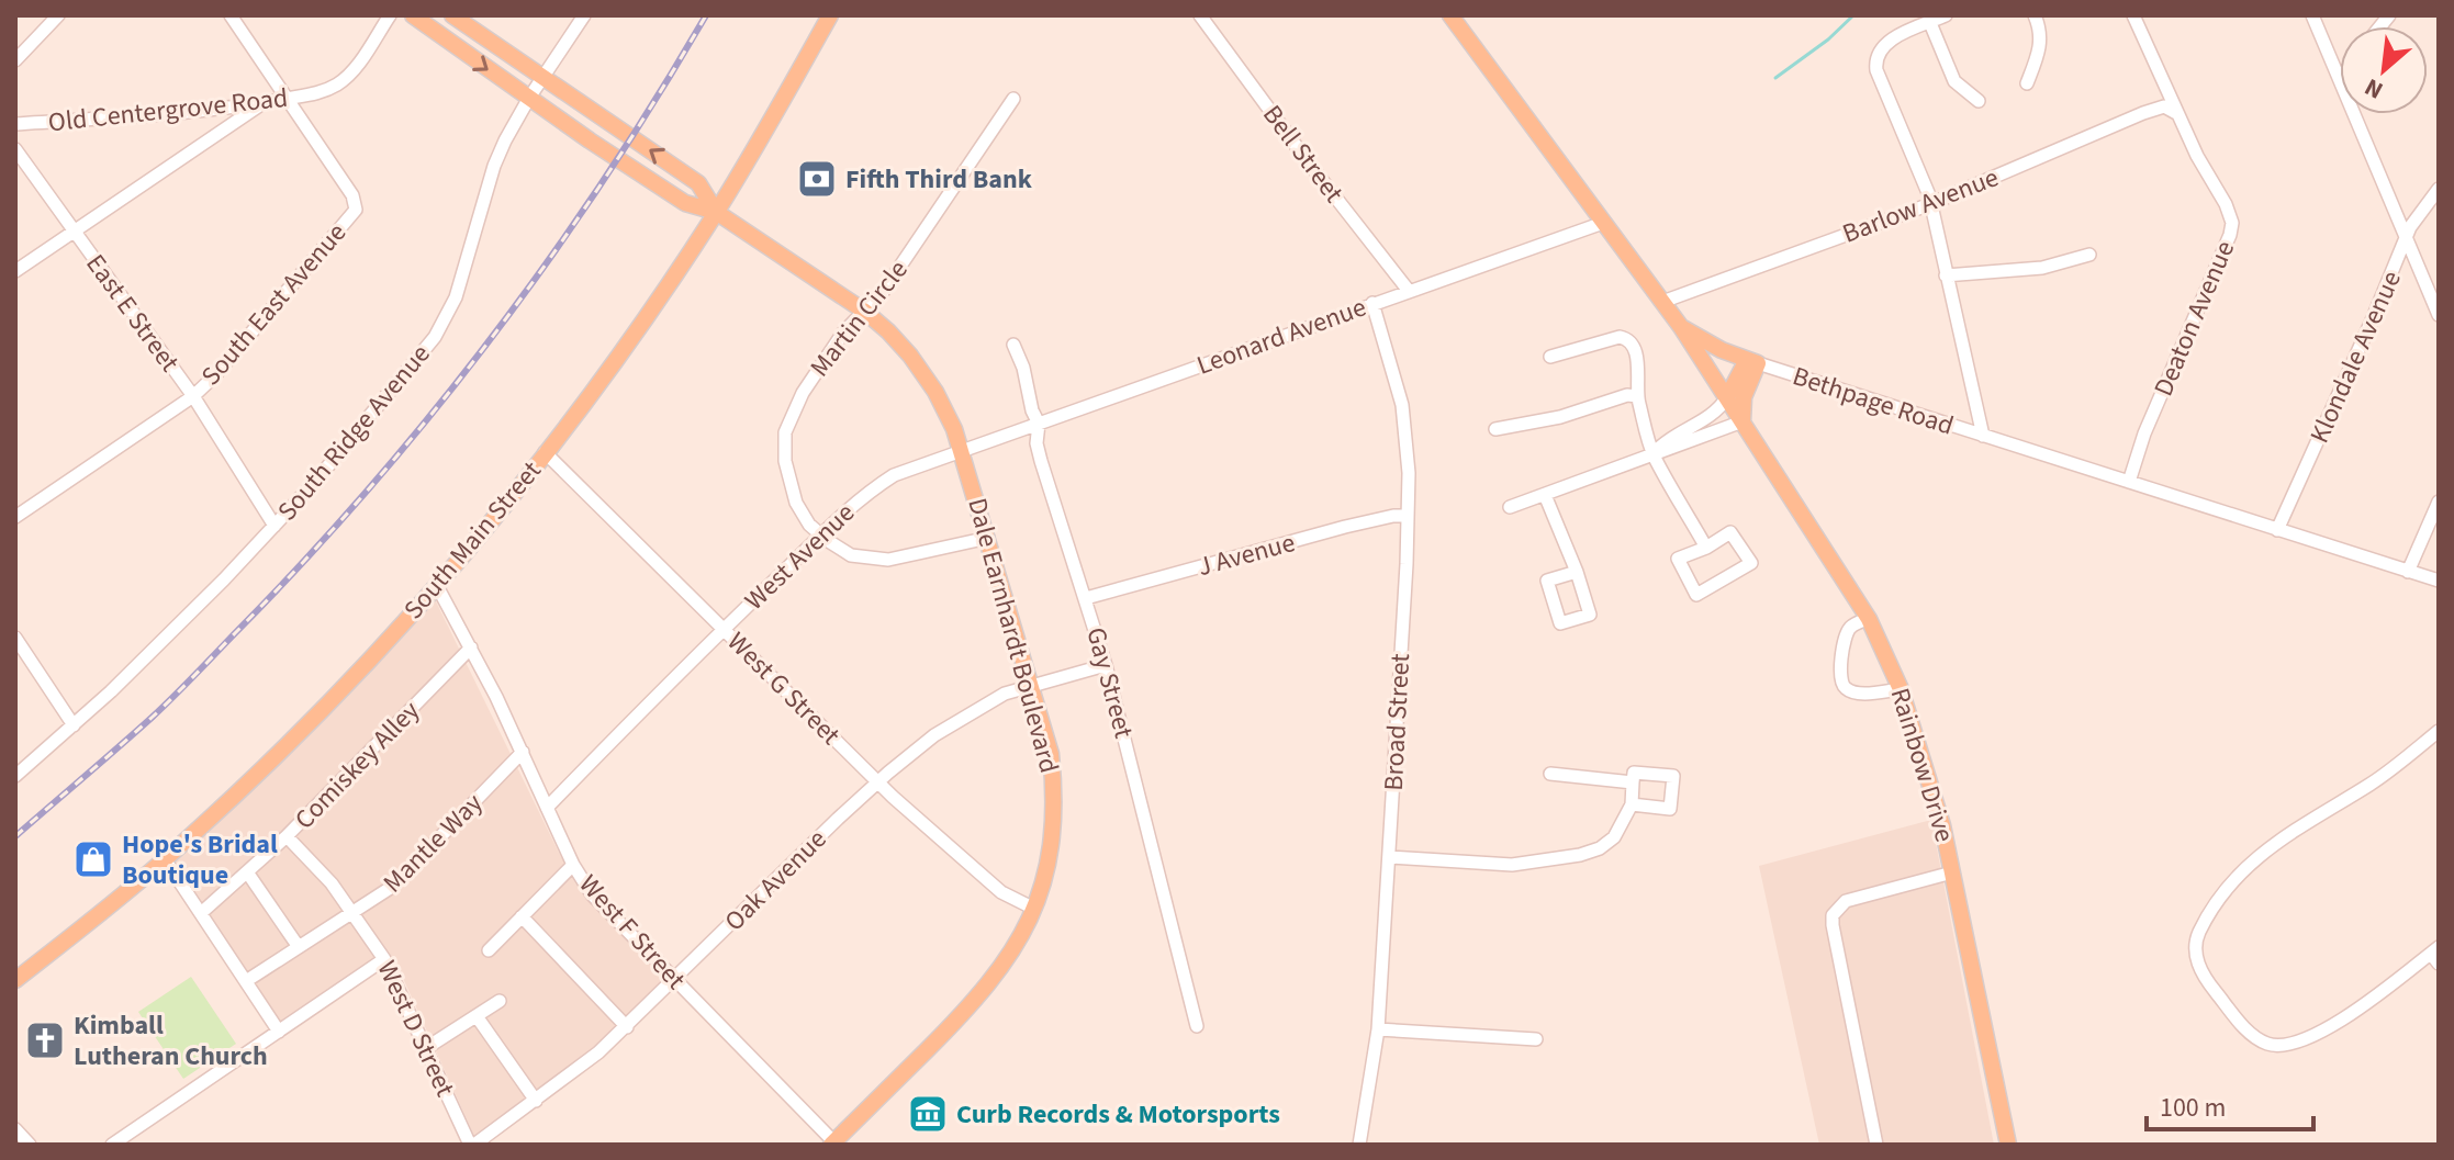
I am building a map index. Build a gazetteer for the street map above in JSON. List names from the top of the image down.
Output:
{
  "streets": {
    "main road": [
      "Bethpage Road",
      "South Main Street",
      "Dale Earnhardt Boulevard",
      "Rainbow Drive"
    ],
    "street": [
      "Old Centergrove Road",
      "Bell Street",
      "Barlow Avenue",
      "South East Avenue",
      "East E Street",
      "Martin Circle",
      "Deaton Avenue",
      "Leonard Avenue",
      "Klondale Avenue",
      "South Ridge Avenue",
      "J Avenue",
      "West Avenue",
      "Gay Street",
      "West G Street",
      "Broad Street",
      "Comiskey Alley",
      "Mantle Way",
      "Oak Avenue",
      "West F Street",
      "West D Street"
    ]
  },
  "crossings": [
    ["Old Centergrove Road", "South East Avenue"],
    ["Bell Street", "Leonard Avenue"],
    ["Barlow Avenue", "Deaton Avenue"],
    ["Barlow Avenue", "Bethpage Road"],
    ["South East Avenue", "East E Street"],
    ["East E Street", "South Ridge Avenue"],
    ["Martin Circle", "West Avenue"],
    ["Martin Circle", "Dale Earnhardt Boulevard"],
    ["Deaton Avenue", "Bethpage Road"],
    ["Leonard Avenue", "Bethpage Road"],
    ["Leonard Avenue", "West Avenue"],
    ["Leonard Avenue", "Dale Earnhardt Boulevard"],
    ["Leonard Avenue", "Gay Street"],
    ["Leonard Avenue", "Broad Street"],
    ["Klondale Avenue", "Bethpage Road"],
    ["Bethpage Road", "Rainbow Drive"],
    ["South Ridge Avenue", "Dale Earnhardt Boulevard"],
    ["South Main Street", "Dale Earnhardt Boulevard"],
    ["South Main Street", "West G Street"],
    ["South Main Street", "West F Street"],
    ["J Avenue", "Gay Street"],
    ["J Avenue", "Broad Street"],
    ["West Avenue", "Dale Earnhardt Boulevard"],
    ["West Avenue", "West G Street"],
    ["West Avenue", "West F Street"],
    ["Dale Earnhardt Boulevard", "West G Street"],
    ["Dale Earnhardt Boulevard", "Oak Avenue"],
    ["Dale Earnhardt Boulevard", "West F Street"],
    ["Gay Street", "Oak Avenue"],
    ["West G Street", "Oak Avenue"],
    ["Comiskey Alley", "West F Street"],
    ["Comiskey Alley", "West D Street"],
    ["Mantle Way", "West F Street"],
    ["Mantle Way", "West D Street"],
    ["Oak Avenue", "West F Street"],
    ["Oak Avenue", "West D Street"]
  ],
  "places": {
    "bank": ["Fifth Third Bank"],
    "shop": ["Hope's Bridal Boutique"],
    "church": ["Kimball Lutheran Church"],
    "museum": ["Curb Records & Motorsports"]
  },
  "scale_bar": "100 m",
  "north": "bottom left"
}
